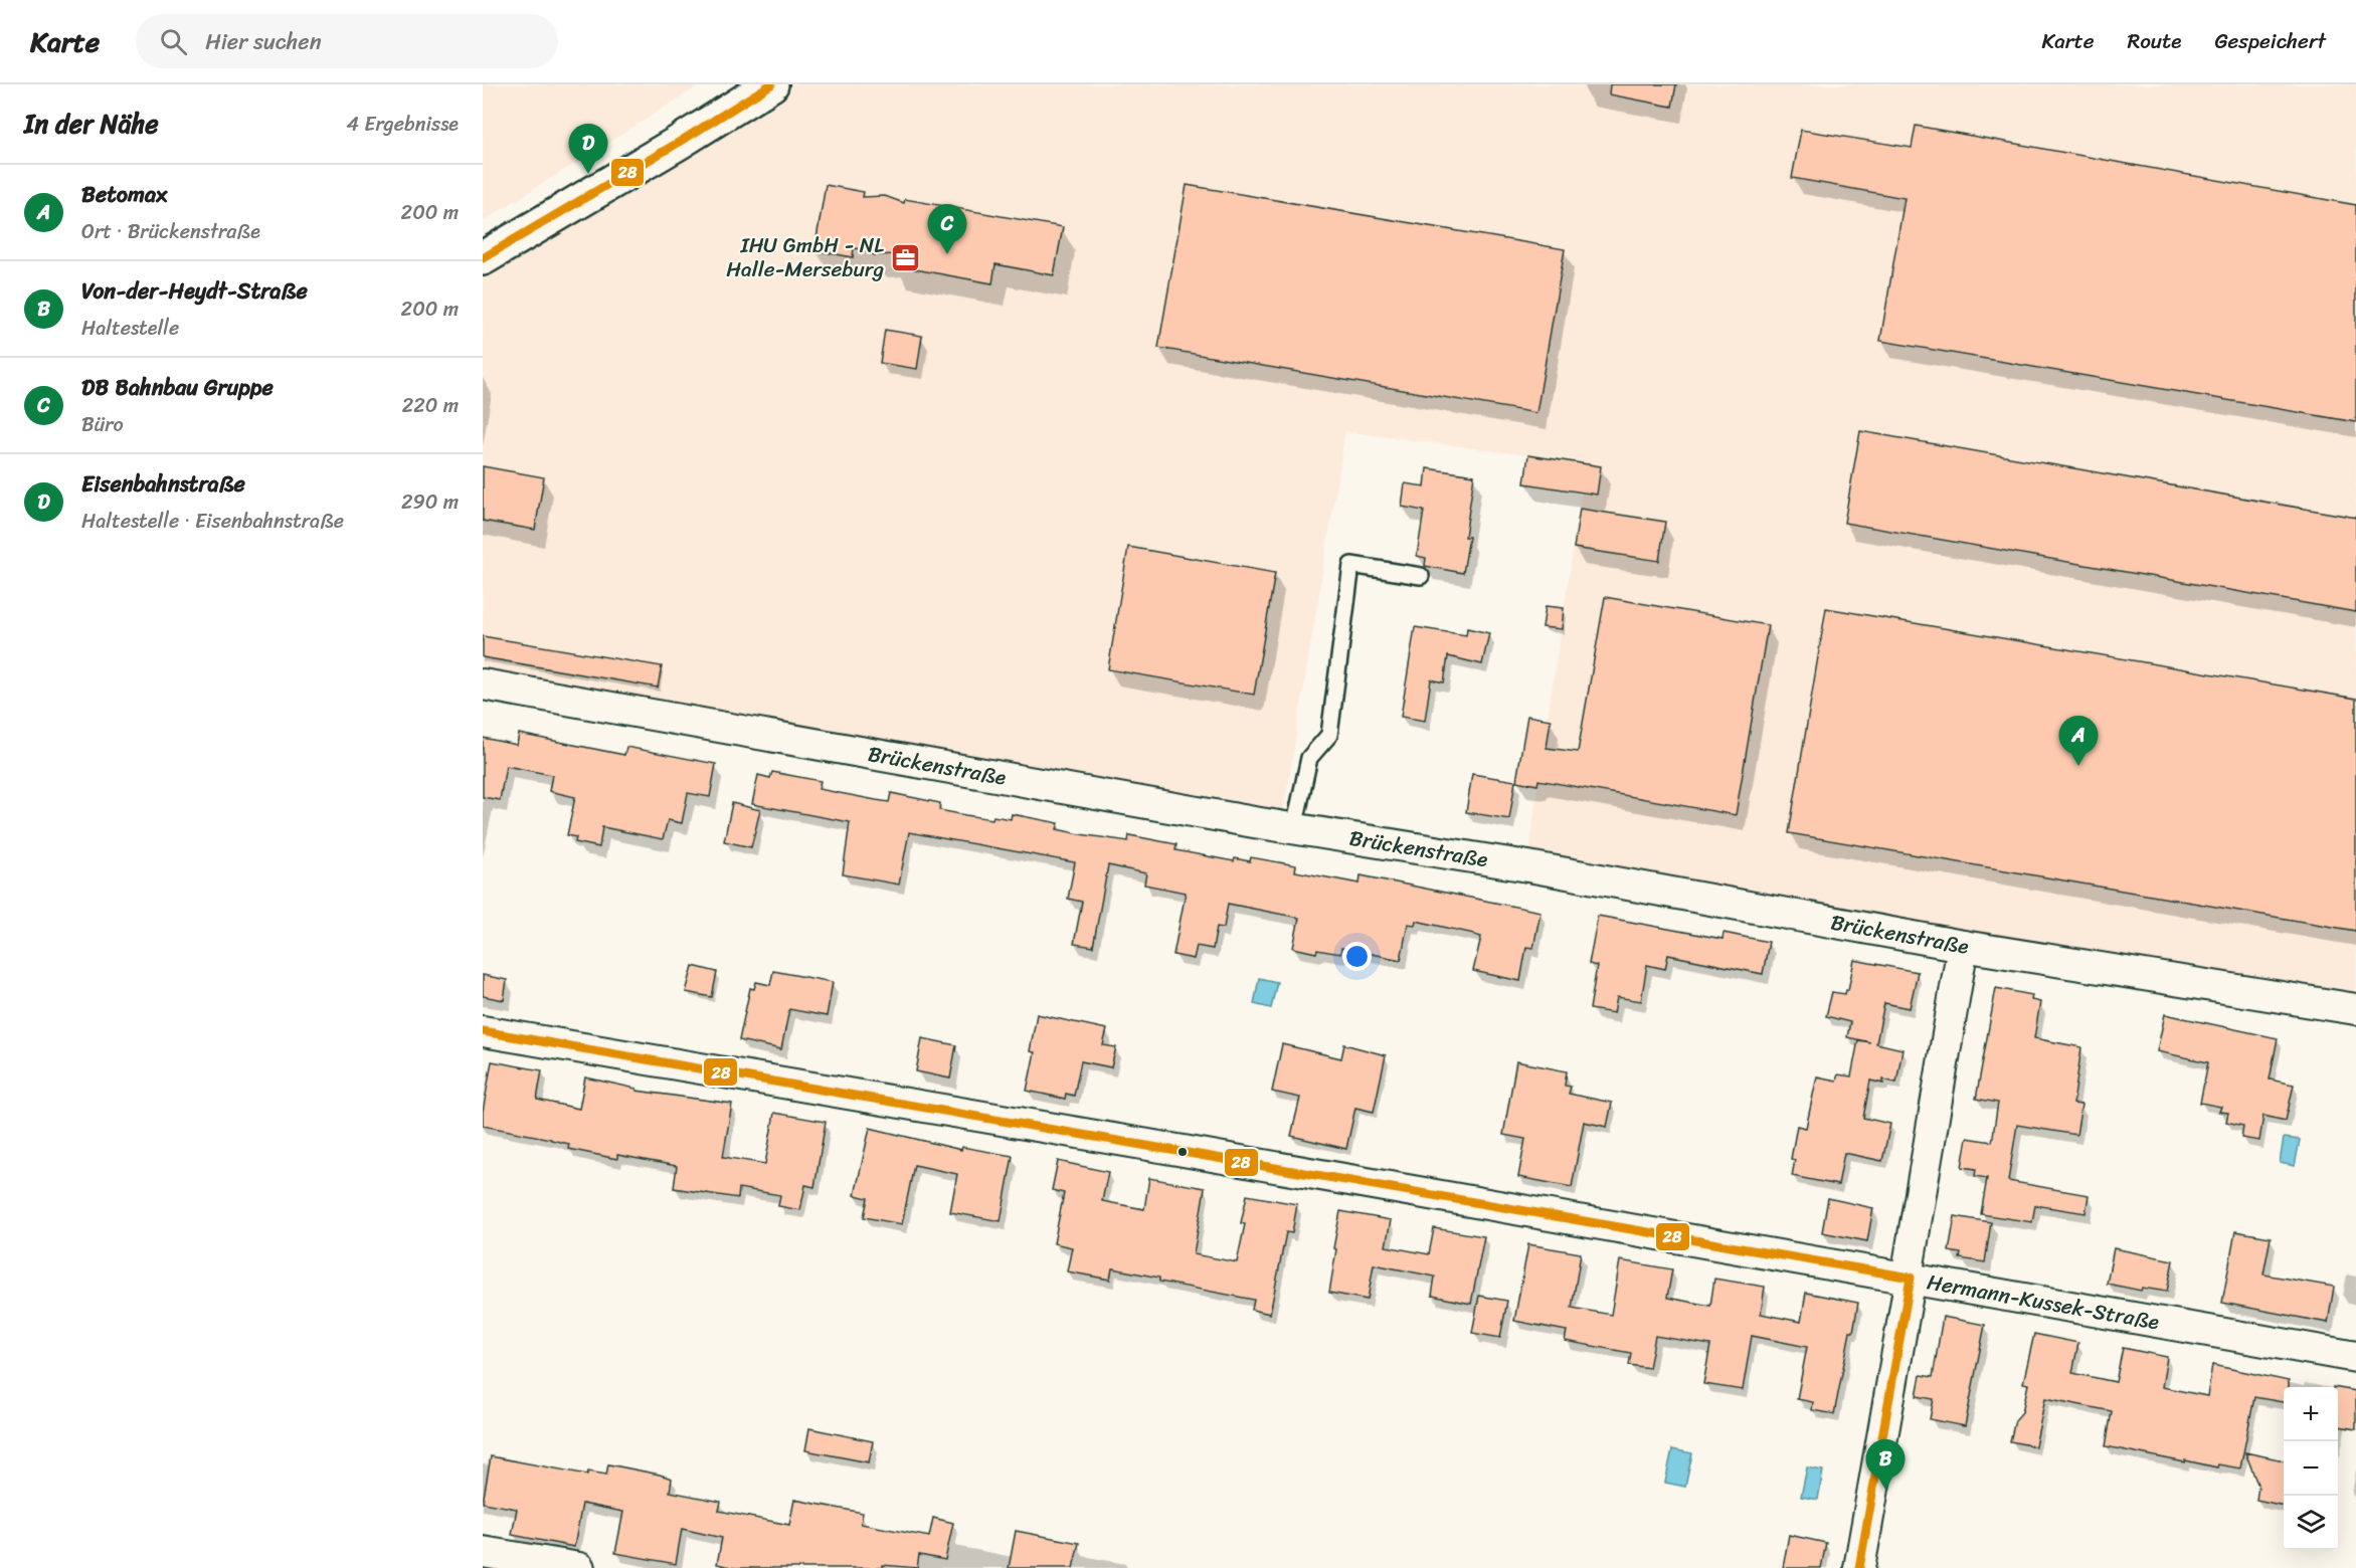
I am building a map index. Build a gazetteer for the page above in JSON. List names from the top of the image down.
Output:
{
  "streets": {
    "street": ["Brückenstraße", "Hermann-Kussek-Straße"]
  },
  "places": {
    "office": ["IHU GmbH - NL Halle-Merseburg"]
  },
  "lines": ["transit line 28"],
  "page": {
    "header": "Karte",
    "search": "Hier suchen",
    "nav": ["Karte", "Route", "Gespeichert"],
    "heading": ["In der Nähe", "4 Ergebnisse"],
    "pins": [
      "D",
      "C",
      "A",
      "B"
    ],
    "list": [
      {
        "mark": "A",
        "name": "Betomax",
        "note": "Ort · Brückenstraße",
        "value": "200 m"
      },
      {
        "mark": "B",
        "name": "Von-der-Heydt-Straße",
        "note": "Haltestelle",
        "value": "200 m"
      },
      {
        "mark": "C",
        "name": "DB Bahnbau Gruppe",
        "note": "Büro",
        "value": "220 m"
      },
      {
        "mark": "D",
        "name": "Eisenbahnstraße",
        "note": "Haltestelle · Eisenbahnstraße",
        "value": "290 m"
      }
    ],
    "map_buttons": ["+", "−"]
  }
}
